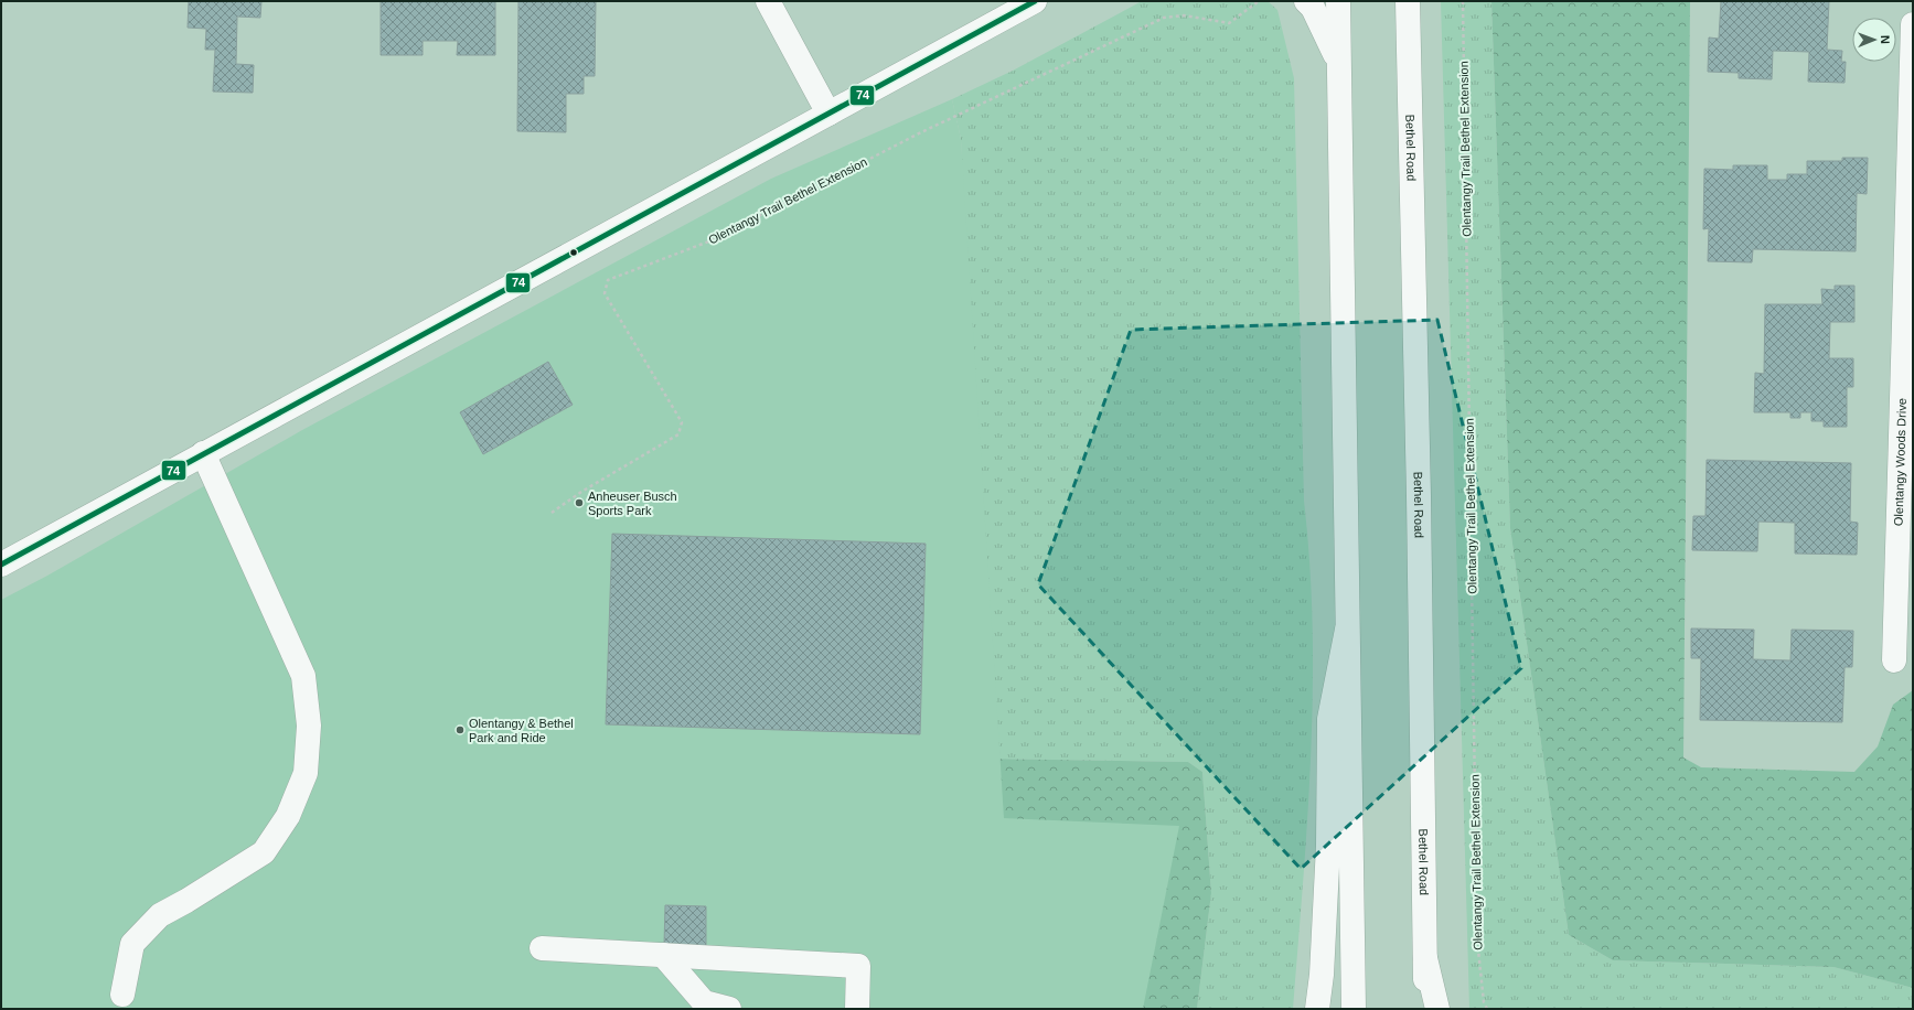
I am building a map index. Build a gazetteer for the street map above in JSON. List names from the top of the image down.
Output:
{
  "streets": {
    "main road": ["Bethel Road", "Olentangy Woods Drive"],
    "path": ["Olentangy Trail Bethel Extension"]
  },
  "places": ["Anheuser Busch Sports Park", "Olentangy & Bethel Park and Ride"],
  "lines": ["transit line 74"],
  "north": "right"
}
